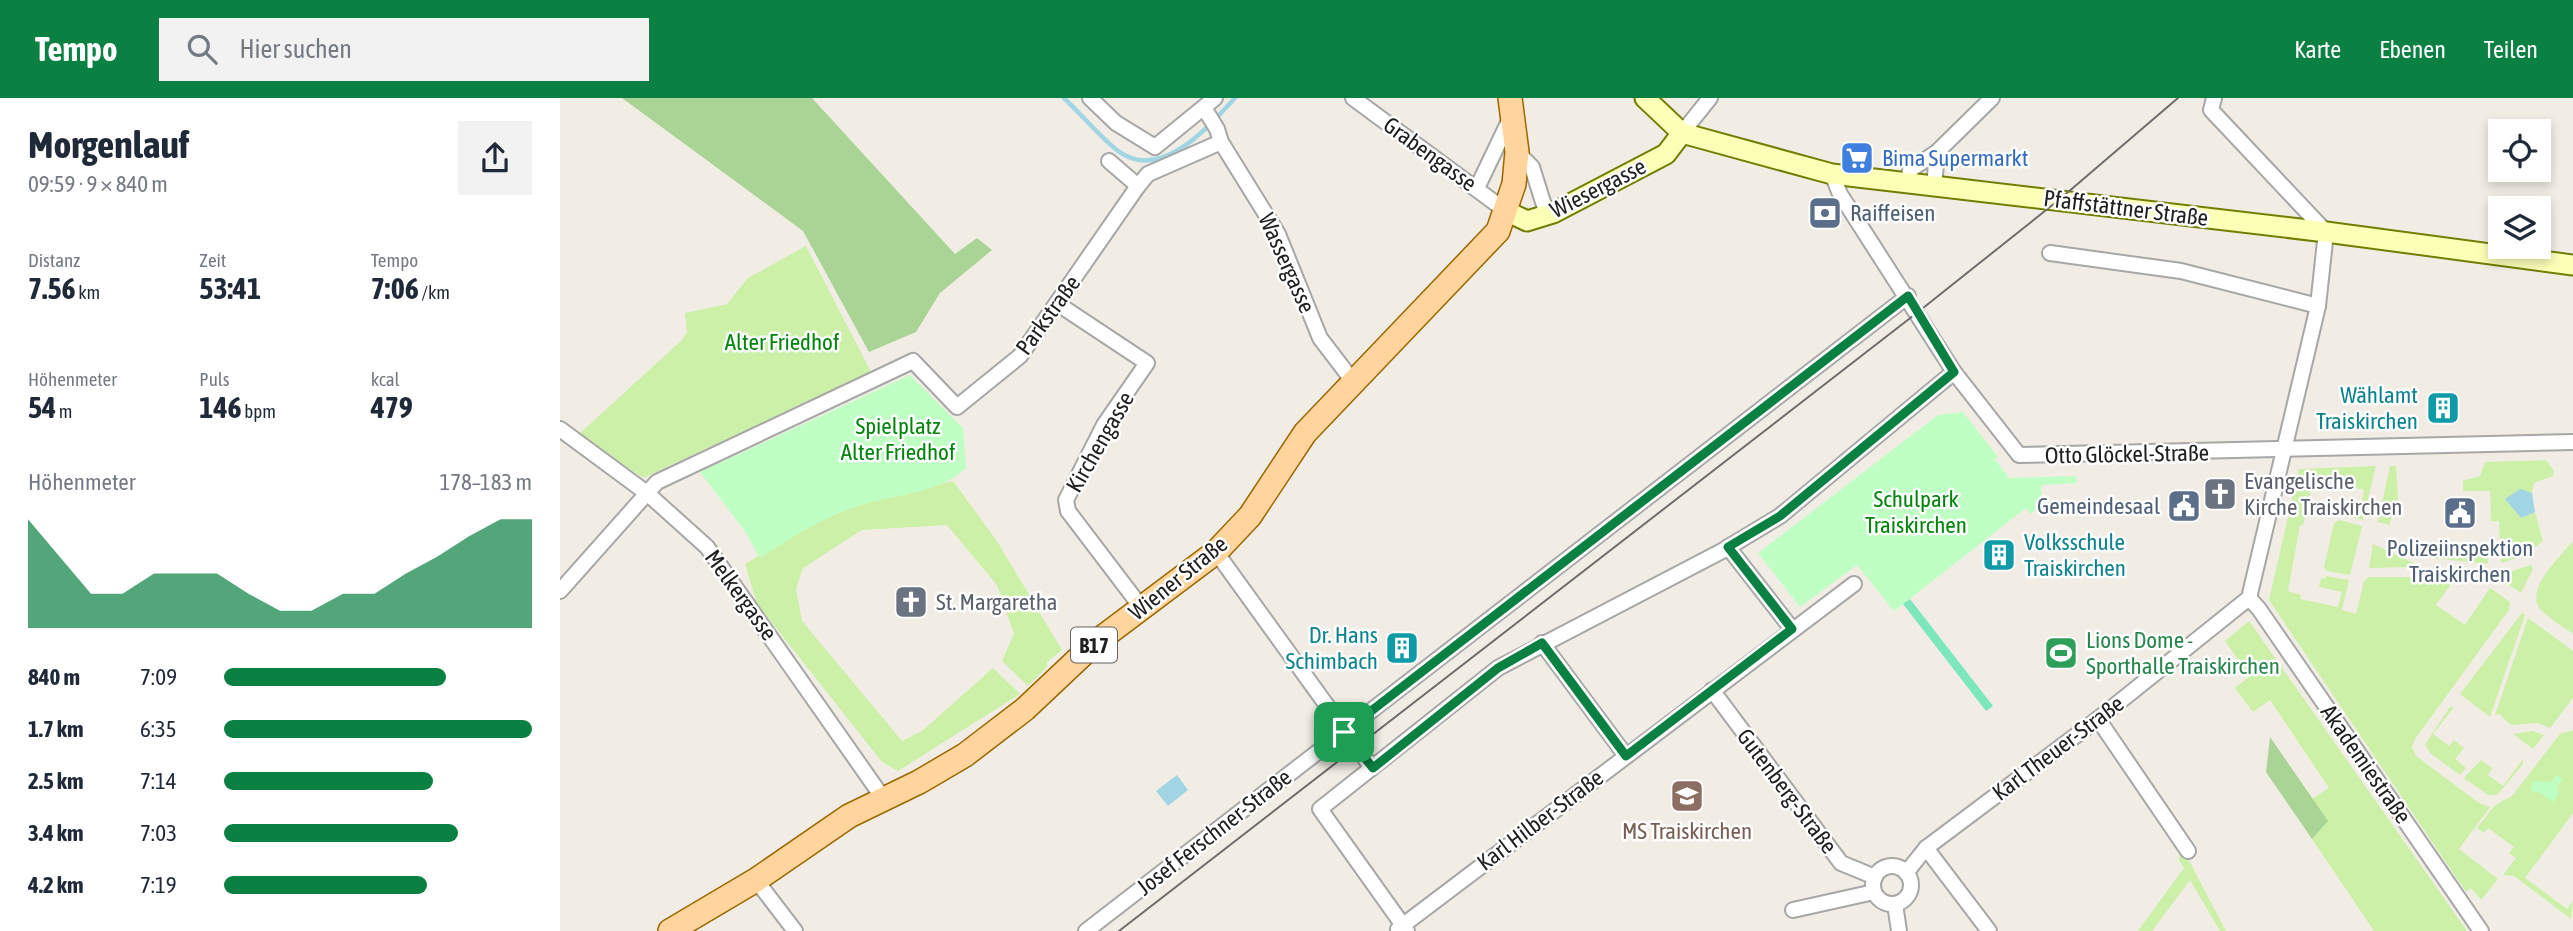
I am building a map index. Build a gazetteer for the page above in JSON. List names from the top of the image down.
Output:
{
  "streets": {
    "main road": [
      "Wiesergasse",
      "Pfaffstättner Straße",
      "Wiener Straße",
      "B17"
    ],
    "street": [
      "Grabengasse",
      "Wassergasse",
      "Parkstraße",
      "Kirchengasse",
      "Otto Glöckel-Straße",
      "Melkergasse",
      "Karl Theuer-Straße",
      "Akademiestraße",
      "Gutenberg-Straße",
      "Karl Hilber-Straße",
      "Josef Ferschner-Straße"
    ]
  },
  "crossings": [
    ["Grabengasse", "Wiesergasse"],
    ["Grabengasse", "Wiener Straße"],
    ["Grabengasse", "B17"],
    ["Wiesergasse", "Pfaffstättner Straße"],
    ["Wiesergasse", "Wiener Straße"],
    ["Wiesergasse", "B17"],
    ["Pfaffstättner Straße", "Otto Glöckel-Straße"],
    ["Wassergasse", "Wiener Straße"],
    ["Parkstraße", "Kirchengasse"],
    ["Parkstraße", "Melkergasse"],
    ["Kirchengasse", "Wiener Straße"],
    ["Otto Glöckel-Straße", "Josef Ferschner-Straße"],
    ["Wiener Straße", "Melkergasse"],
    ["Wiener Straße", "B17"],
    ["Karl Theuer-Straße", "Akademiestraße"],
    ["Karl Theuer-Straße", "Gutenberg-Straße"],
    ["Gutenberg-Straße", "Karl Hilber-Straße"],
    ["Karl Hilber-Straße", "Josef Ferschner-Straße"]
  ],
  "parks": ["Alter Friedhof", "Spielplatz Alter Friedhof", "Schulpark Traiskirchen"],
  "places": {
    "supermarket": ["Bima Supermarkt"],
    "bank": ["Raiffeisen"],
    "building": ["Wählamt Traiskirchen", "Volksschule Traiskirchen", "Dr. Hans Schimbach"],
    "church": ["Evangelische Kirche Traiskirchen", "St. Margaretha"],
    "public building": ["Gemeindesaal", "Polizeiinspektion Traiskirchen"],
    "sports": ["Lions Dome - Sporthalle Traiskirchen"],
    "school or university": ["MS Traiskirchen"]
  },
  "page": {
    "header": "Tempo",
    "search": "Hier suchen",
    "nav": ["Karte", "Ebenen", "Teilen"],
    "heading": ["Morgenlauf", "09:59 · 9 × 840 m"],
    "stats": [
      ["Distanz", "7.56 km"],
      ["Zeit", "53:41"],
      ["Tempo", "7:06 /km"],
      ["Höhenmeter", "54 m"],
      ["Puls", "146 bpm"],
      ["kcal", "479"]
    ],
    "chart": ["Höhenmeter", "178–183 m"],
    "list": [
      {
        "name": "840 m",
        "note": "7:09"
      },
      {
        "name": "1.7 km",
        "note": "6:35"
      },
      {
        "name": "2.5 km",
        "note": "7:14"
      },
      {
        "name": "3.4 km",
        "note": "7:03"
      },
      {
        "name": "4.2 km",
        "note": "7:19"
      }
    ]
  }
}
